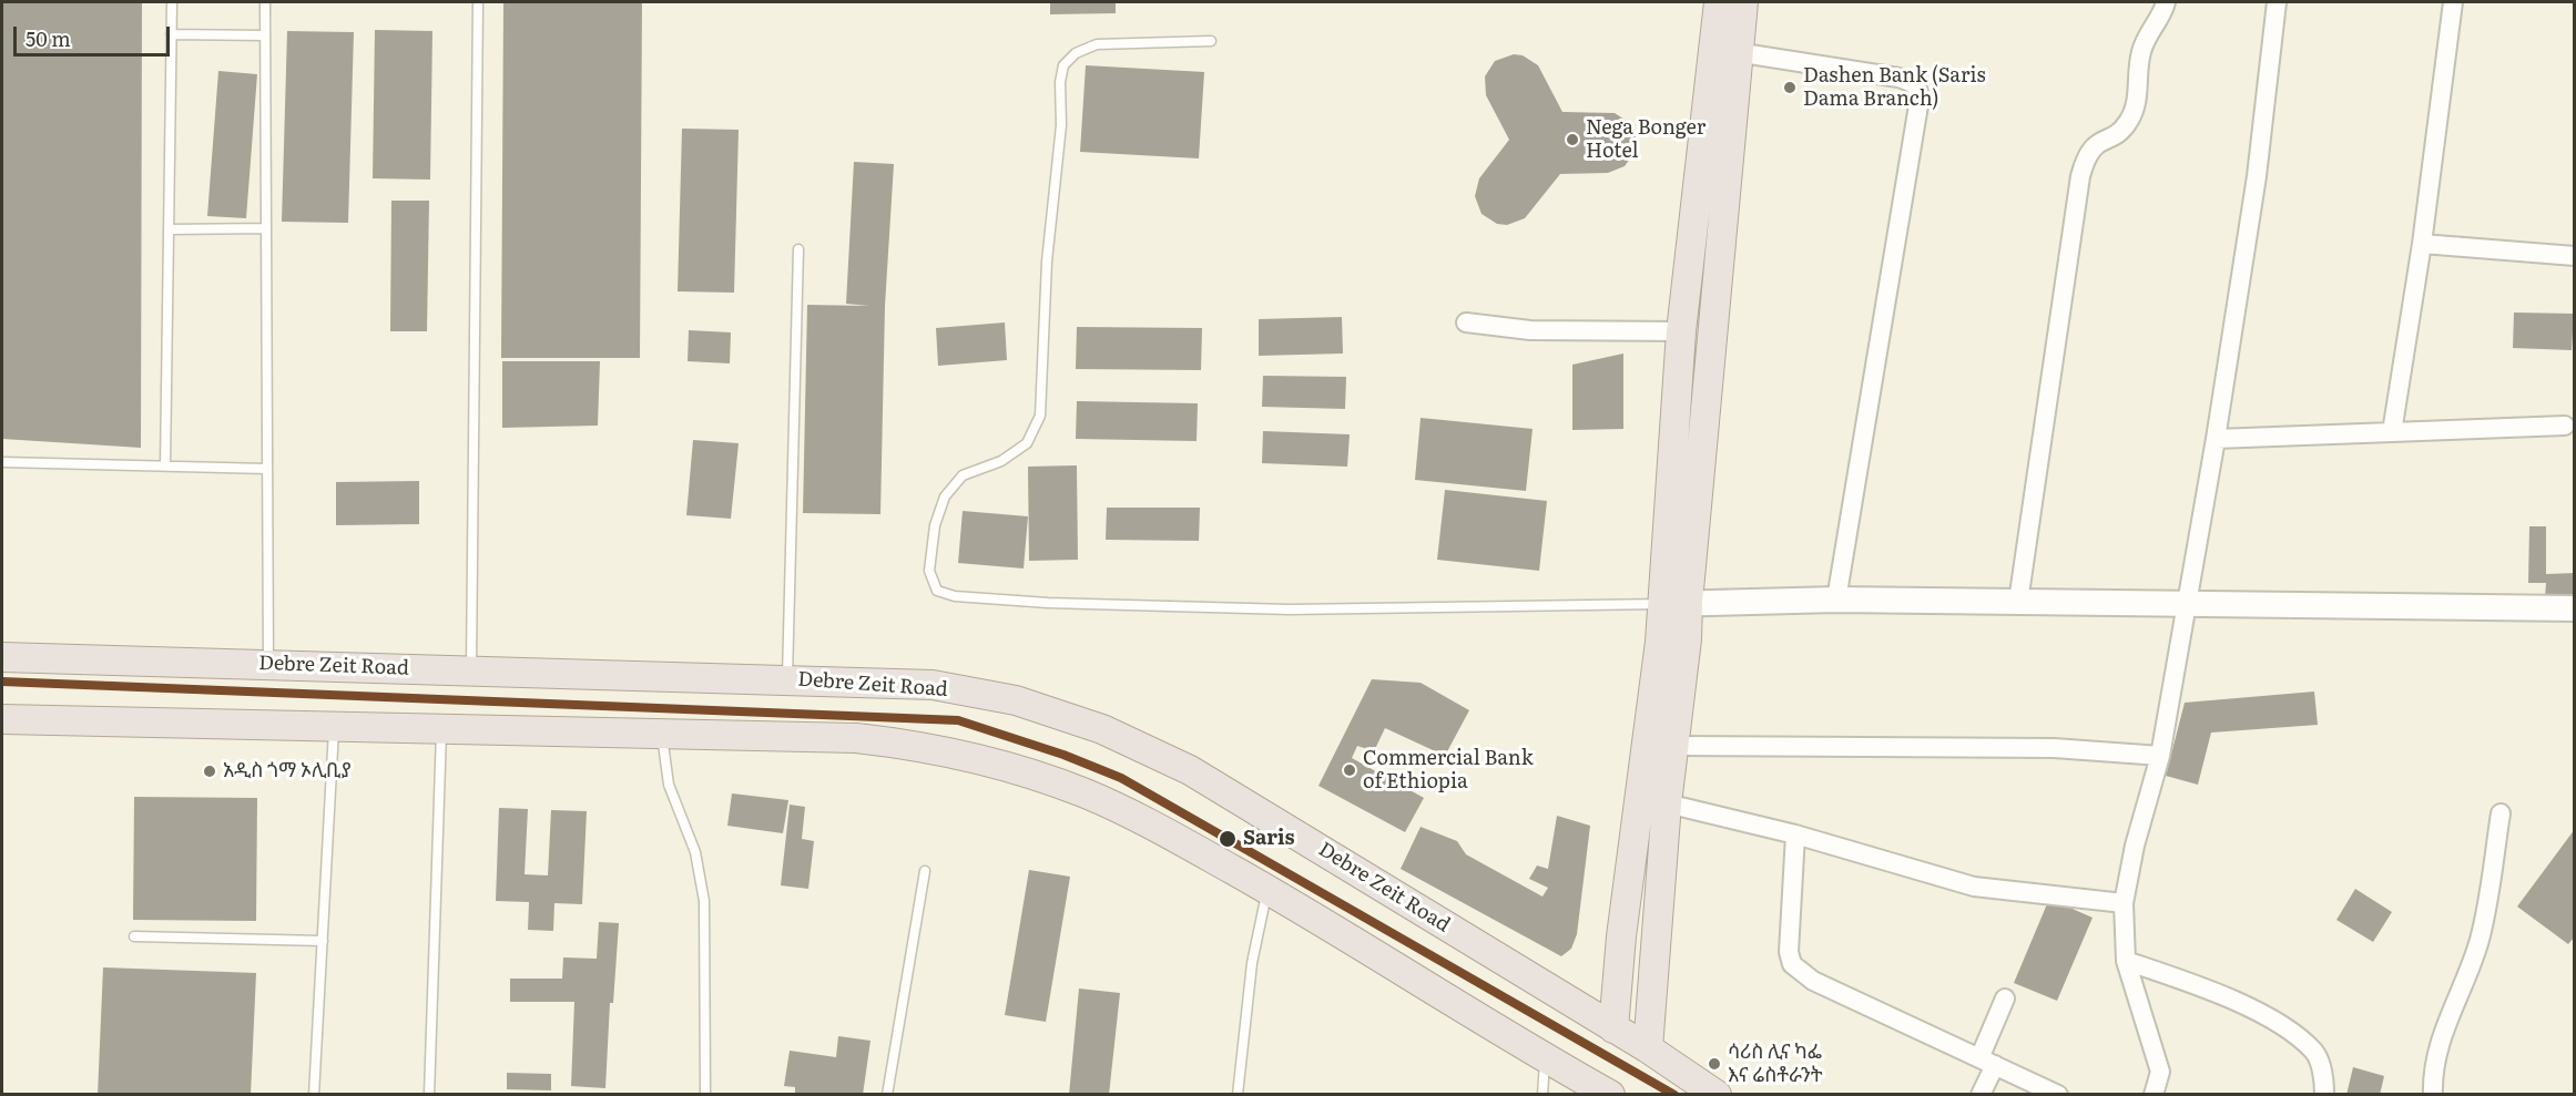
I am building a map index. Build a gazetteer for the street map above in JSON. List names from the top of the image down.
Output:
{
  "streets": {
    "main road": ["Debre Zeit Road"]
  },
  "places": [
    "Dashen Bank (Saris Dama Branch)",
    "Nega Bonger Hotel",
    "Commercial Bank of Ethiopia",
    "አዲስ ጎማ ኦሊቢያ",
    "Saris",
    "ሳሪስ ሊና ካፌ እና ሬስቶራንት"
  ],
  "scale_bar": "50 m"
}
